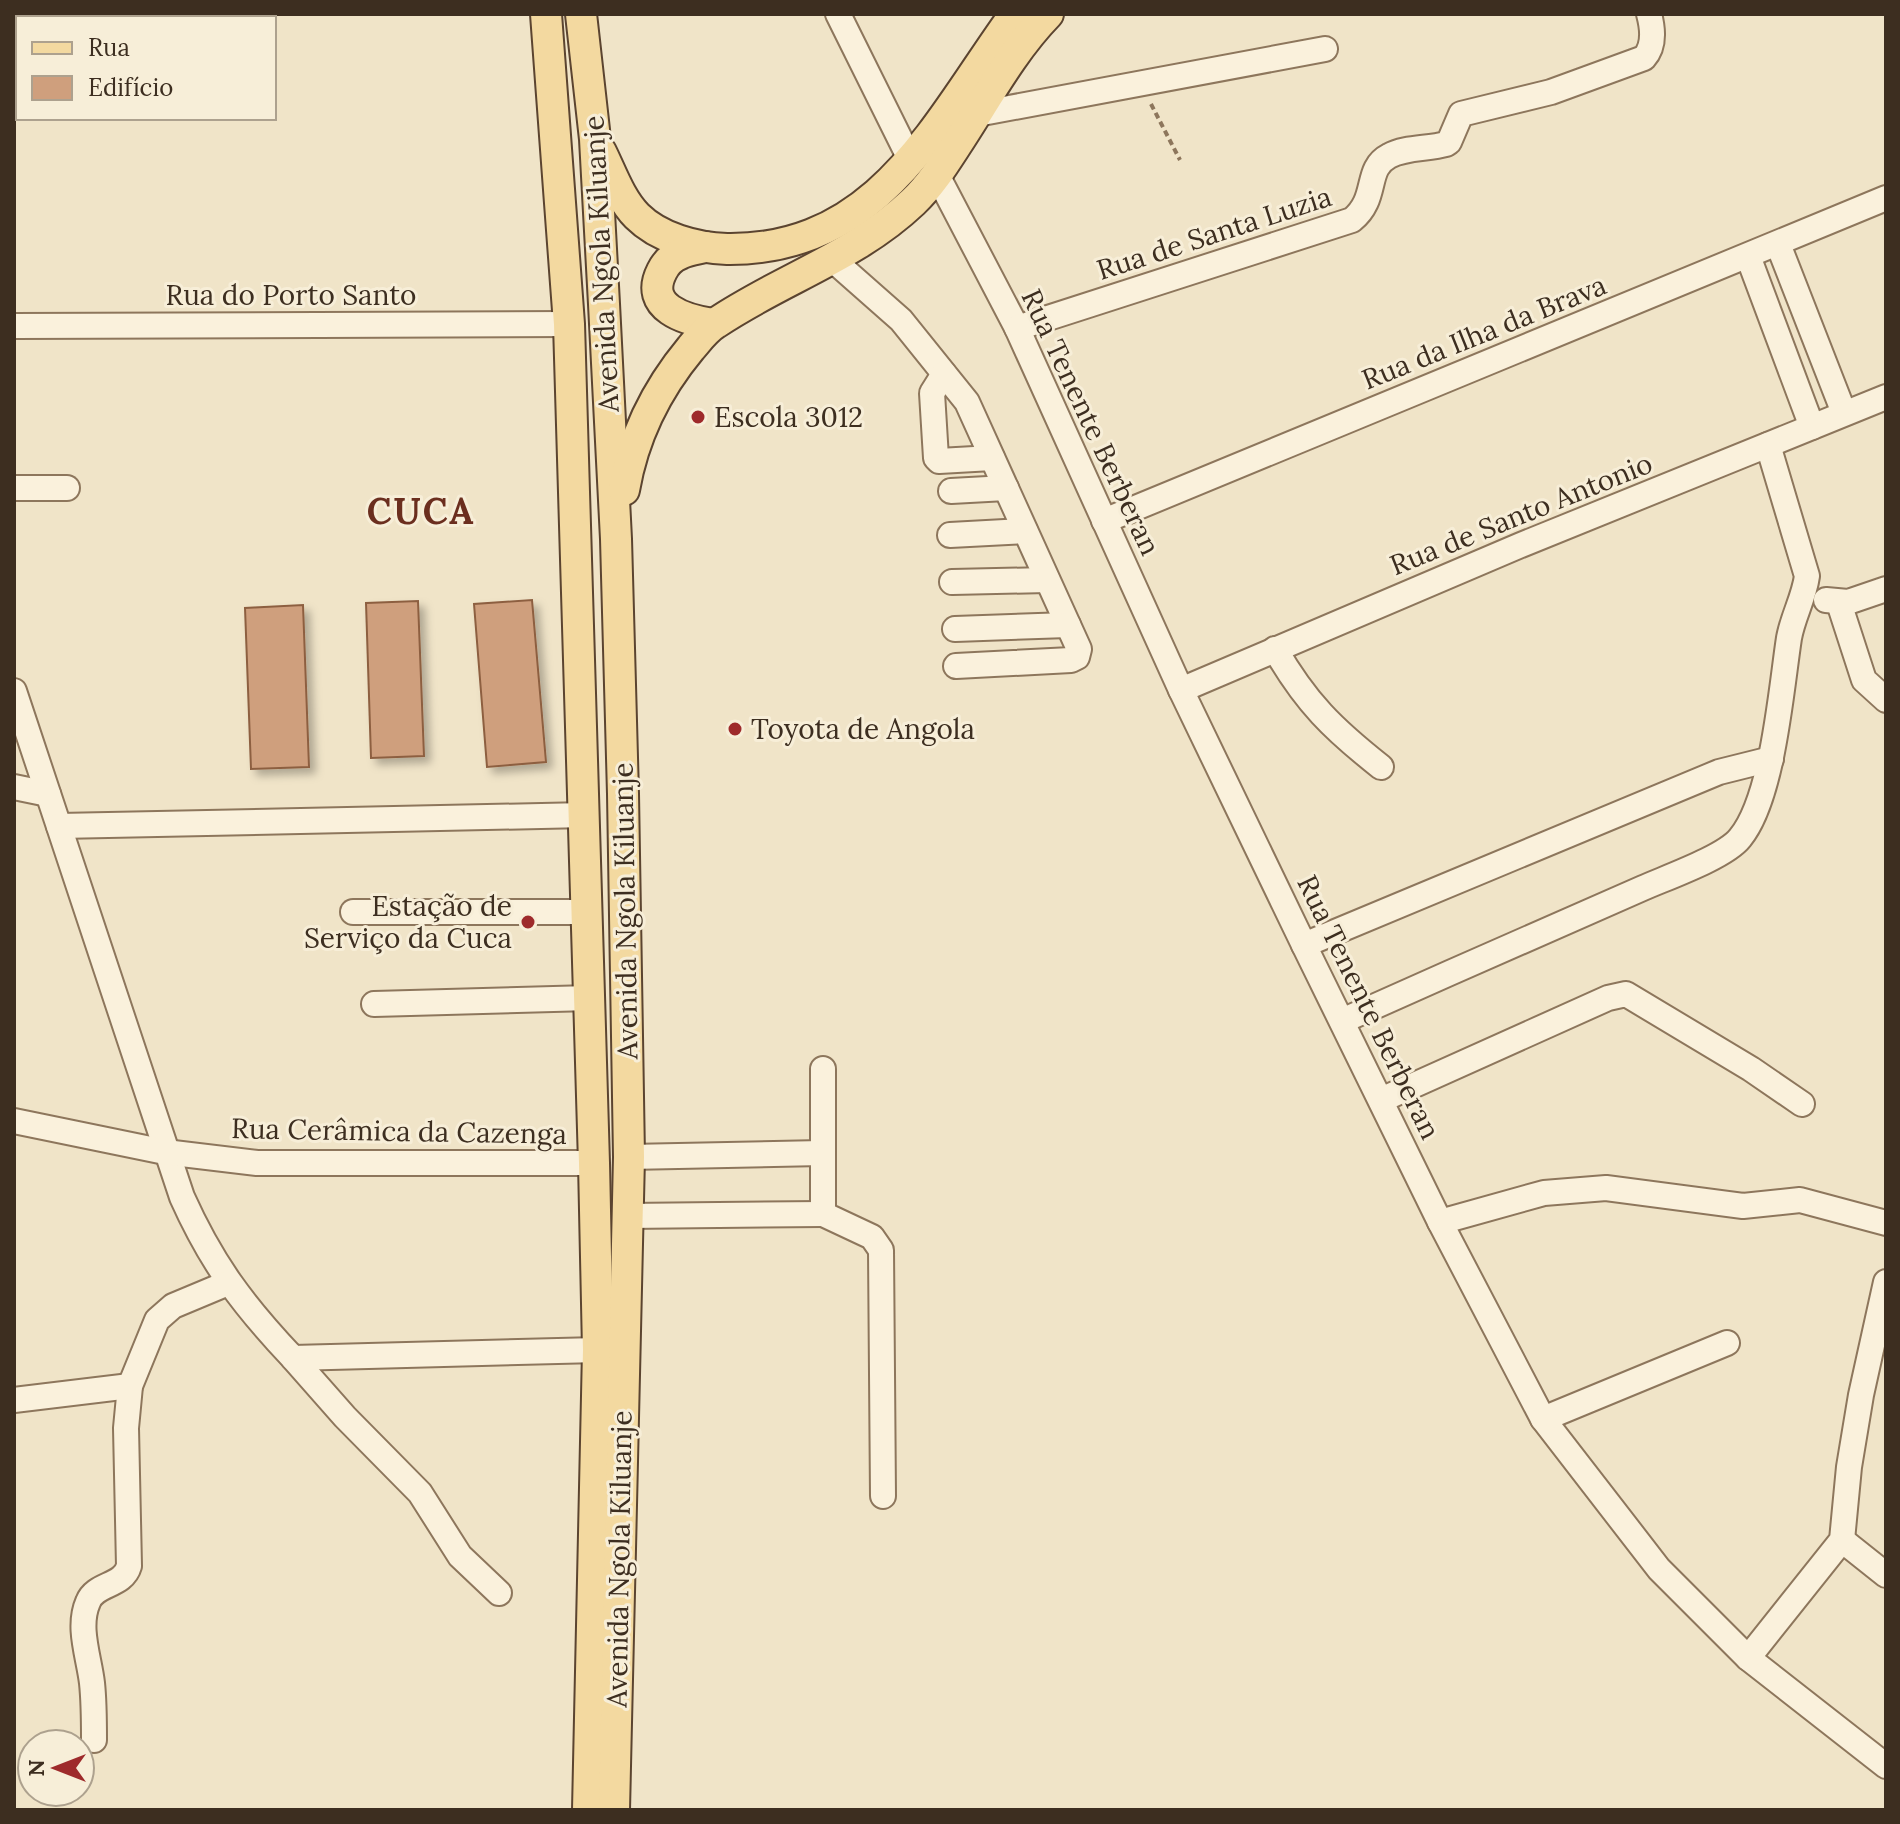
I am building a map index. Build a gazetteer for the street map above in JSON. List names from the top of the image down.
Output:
{
  "streets": {
    "main road": ["Avenida Ngola Kiluanje"],
    "street": [
      "Rua de Santa Luzia",
      "Rua do Porto Santo",
      "Rua da Ilha da Brava",
      "Rua Tenente Berberan",
      "Rua de Santo Antonio",
      "Rua Cerâmica da Cazenga"
    ]
  },
  "crossings": [
    ["Rua de Santa Luzia", "Rua Tenente Berberan"],
    ["Avenida Ngola Kiluanje", "Rua do Porto Santo"],
    ["Avenida Ngola Kiluanje", "Rua Cerâmica da Cazenga"],
    ["Rua da Ilha da Brava", "Rua Tenente Berberan"],
    ["Rua Tenente Berberan", "Rua de Santo Antonio"]
  ],
  "districts": ["CUCA"],
  "places": ["Escola 3012", "Toyota de Angola", "Estação de Serviço da Cuca"],
  "legend": ["Rua", "Edifício"],
  "north": "left"
}
